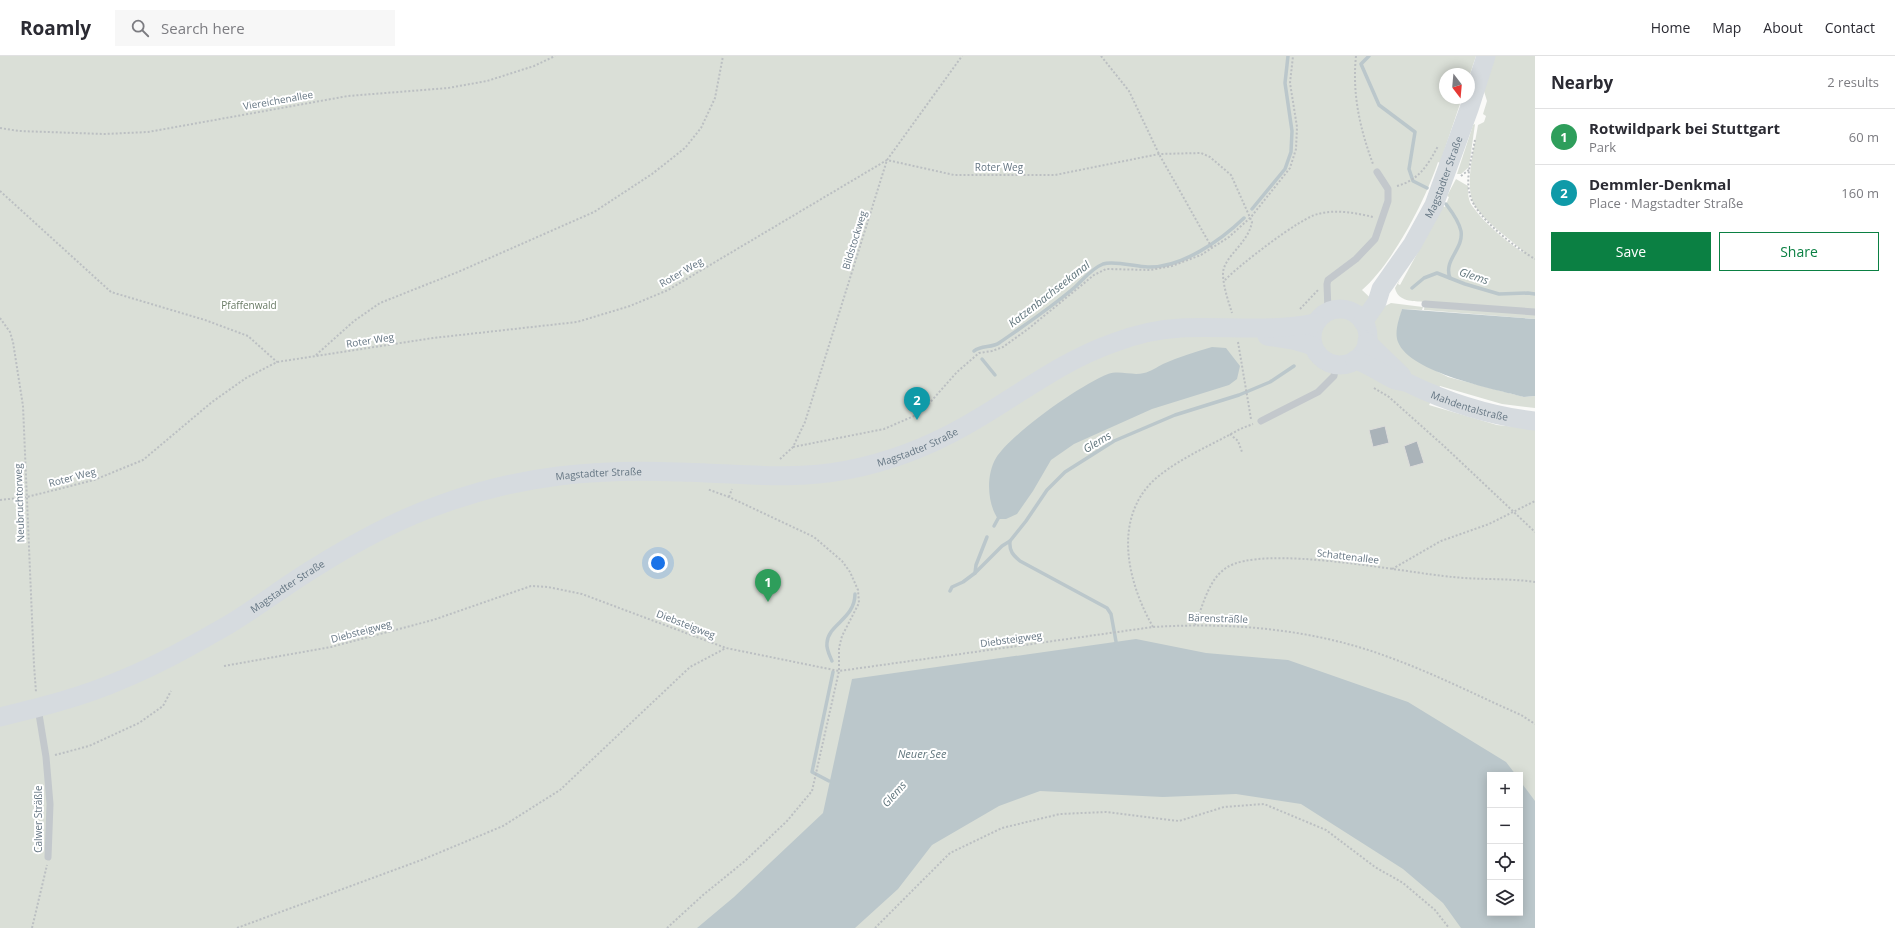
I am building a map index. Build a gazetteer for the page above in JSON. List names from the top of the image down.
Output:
{
  "streets": {
    "main road": ["Magstadter Straße", "Mahdentalstraße"],
    "lane": ["Calwer Sträßle"],
    "path": [
      "Viereichenallee",
      "Roter Weg",
      "Bildstockweg",
      "Neubruchtorweg",
      "Schattenallee",
      "Bärensträßle",
      "Diebsteigweg"
    ]
  },
  "crossings": [
    ["Roter Weg", "Bildstockweg"],
    ["Roter Weg", "Neubruchtorweg"],
    ["Magstadter Straße", "Mahdentalstraße"],
    ["Magstadter Straße", "Neubruchtorweg"],
    ["Magstadter Straße", "Calwer Sträßle"],
    ["Neubruchtorweg", "Calwer Sträßle"],
    ["Schattenallee", "Bärensträßle"],
    ["Bärensträßle", "Diebsteigweg"]
  ],
  "water": ["Glems", "Katzenbachseekanal", "Neuer See"],
  "parks": ["Pfaffenwald"],
  "north": "bottom",
  "page": {
    "header": "Roamly",
    "search": "Search here",
    "nav": [
      "Home",
      "Map",
      "About",
      "Contact"
    ],
    "heading": ["Nearby", "2 results"],
    "list": [
      {
        "mark": "1",
        "name": "Rotwildpark bei Stuttgart",
        "note": "Park",
        "value": "60 m"
      },
      {
        "mark": "2",
        "name": "Demmler-Denkmal",
        "note": "Place · Magstadter Straße",
        "value": "160 m"
      }
    ],
    "buttons": ["Save", "Share"],
    "pins": ["2", "1"],
    "map_buttons": ["+", "−"]
  }
}
